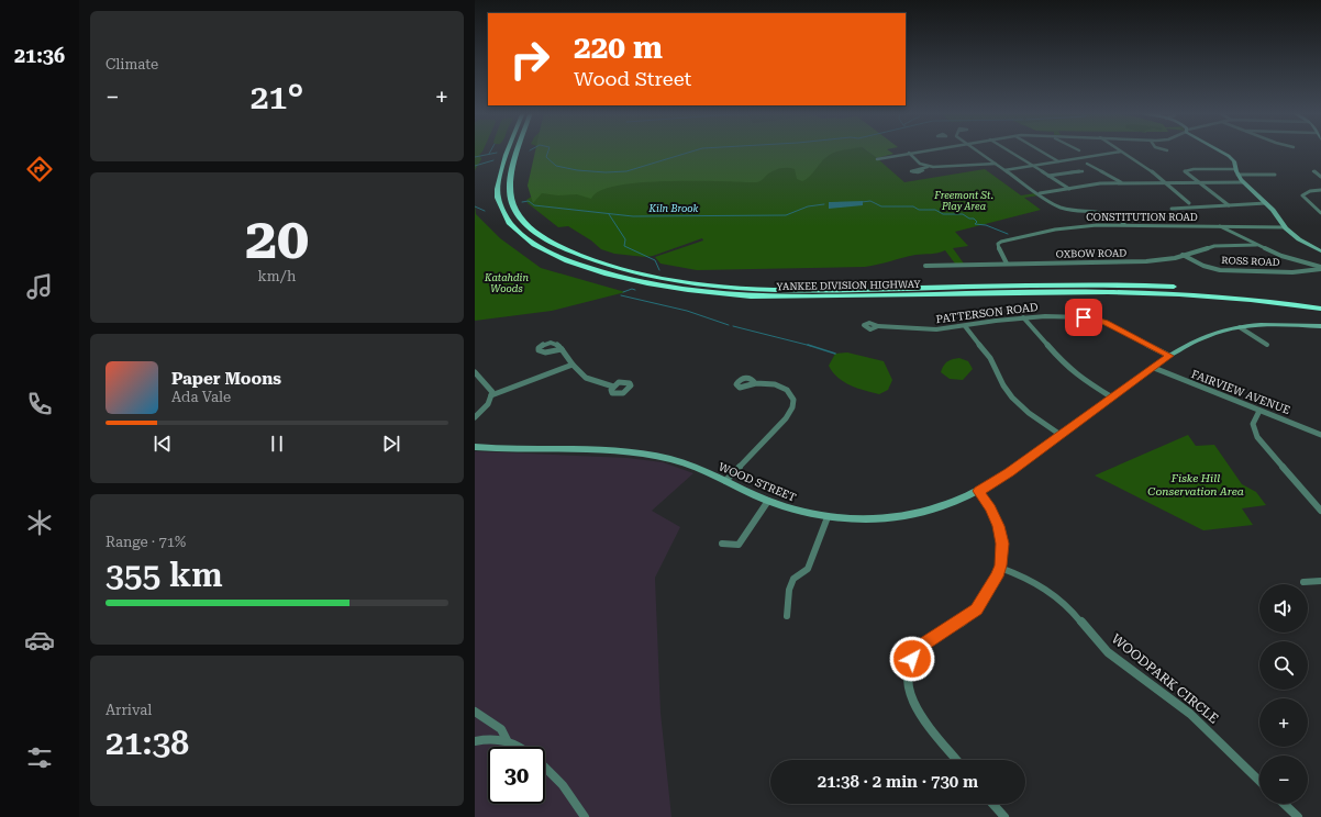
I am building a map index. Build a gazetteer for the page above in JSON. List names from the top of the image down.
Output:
{
  "streets": {
    "highway": ["YANKEE DIVISION HIGHWAY"],
    "street": [
      "CONSTITUTION ROAD",
      "OXBOW ROAD",
      "ROSS ROAD",
      "PATTERSON ROAD",
      "FAIRVIEW AVENUE",
      "WOOD STREET",
      "WOODPARK CIRCLE"
    ]
  },
  "crossings": [
    ["CONSTITUTION ROAD", "OXBOW ROAD"],
    ["OXBOW ROAD", "ROSS ROAD"],
    ["PATTERSON ROAD", "WOOD STREET"],
    ["FAIRVIEW AVENUE", "WOOD STREET"]
  ],
  "water": ["Kiln Brook"],
  "parks": ["Freemont St. Play Area", "Katahdin Woods", "Fiske Hill Conservation Area"],
  "page": {
    "tabs": "21:36",
    "tile": [
      "Climate",
      ["20", "km/h"],
      ["Range · 71%", "355 km"],
      ["Arrival", "21:38"]
    ],
    "turn": ["220 m", "Wood Street"],
    "heat": ["−", "21°", "+"],
    "song": ["Paper Moons", "Ada Vale"],
    "map_buttons": ["+", "−"],
    "limit": "30",
    "trip": "21:38 · 2 min · 730 m"
  }
}
